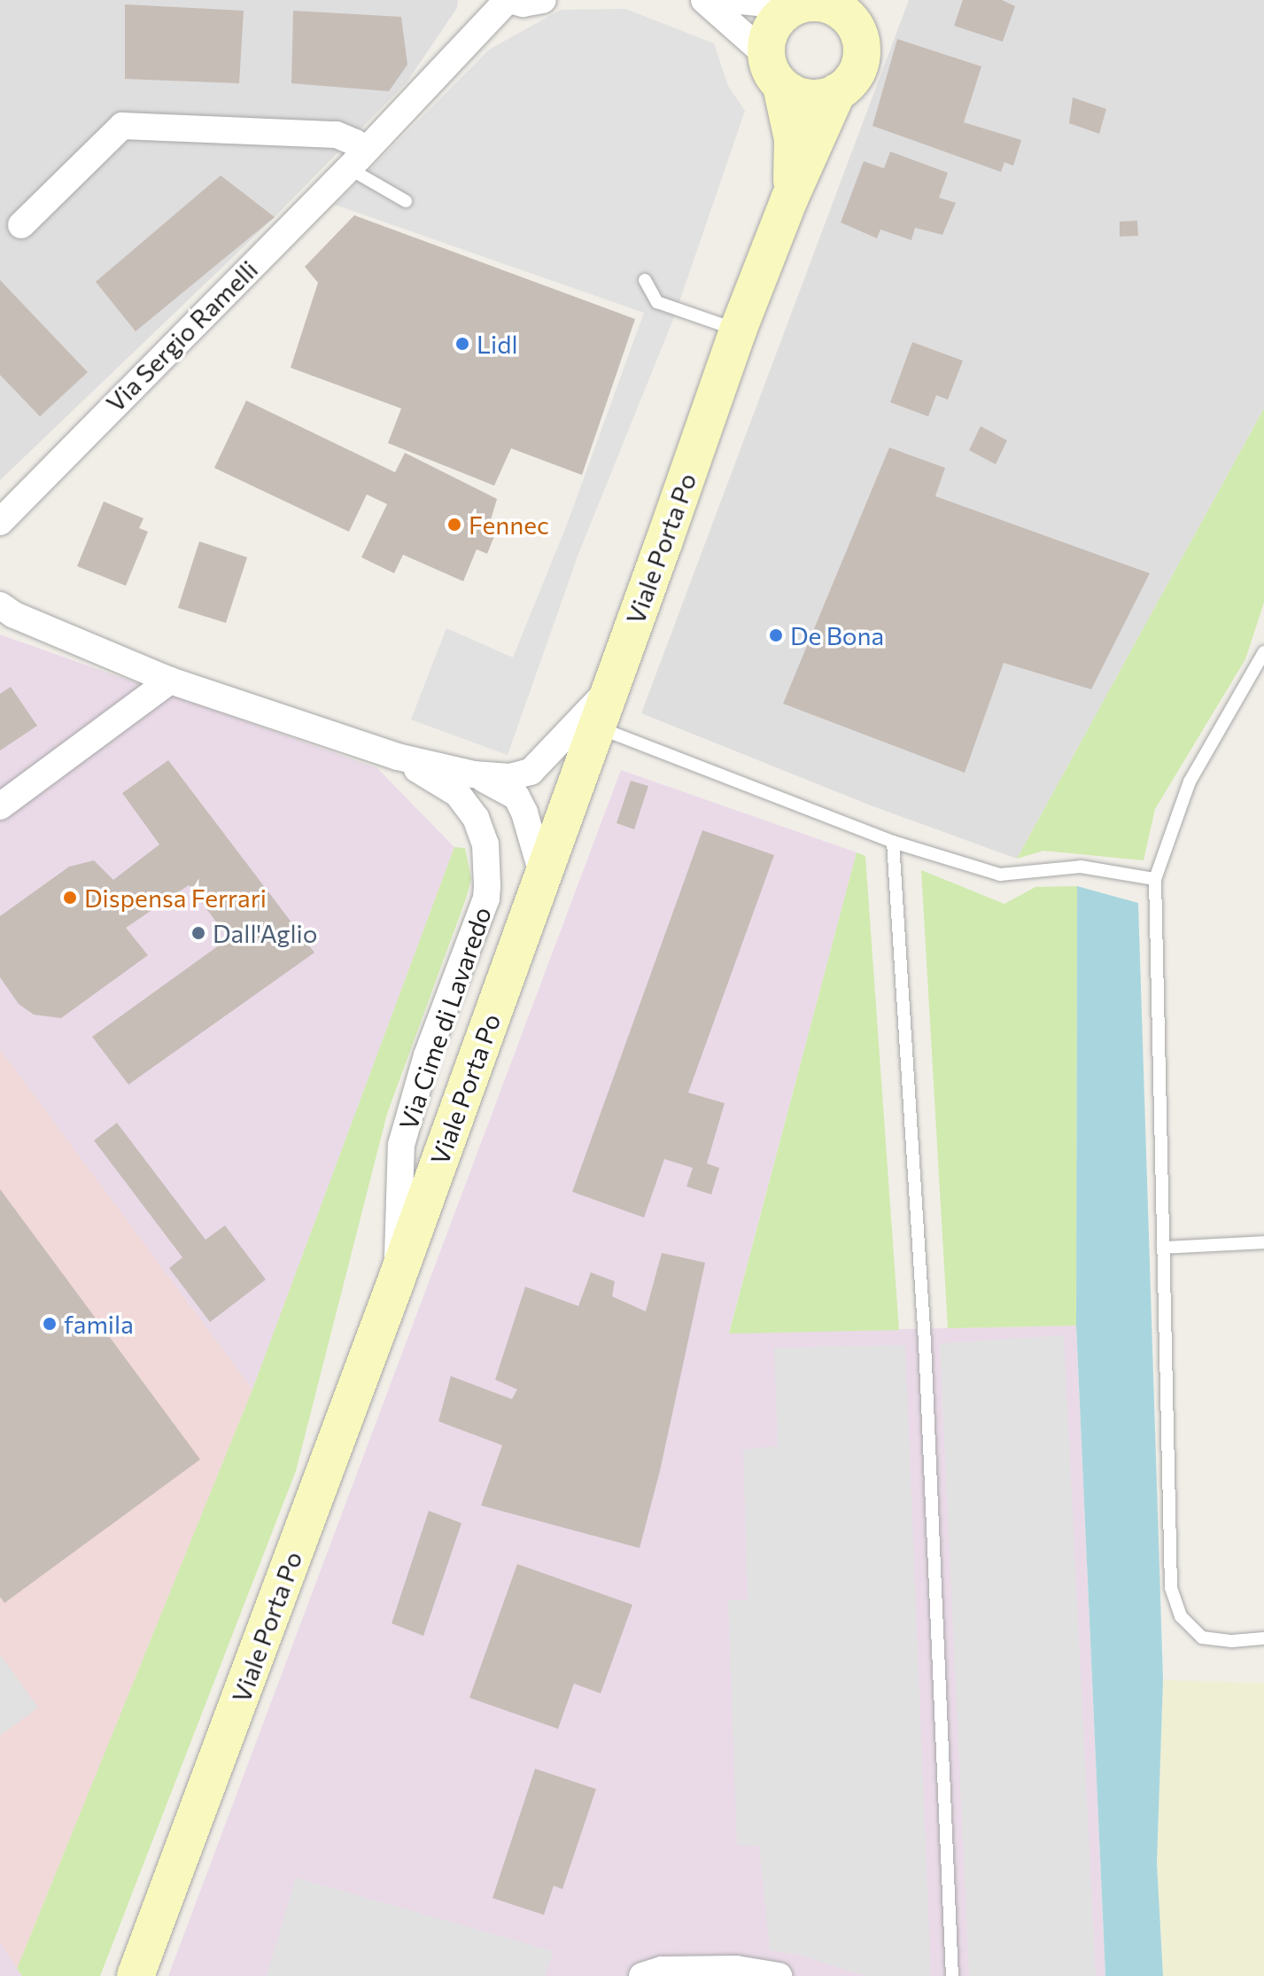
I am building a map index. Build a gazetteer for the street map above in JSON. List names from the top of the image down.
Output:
{
  "streets": {
    "main road": ["Viale Porta Po"],
    "street": ["Via Sergio Ramelli", "Via Cime di Lavaredo"]
  },
  "crossings": [
    ["Viale Porta Po", "Via Cime di Lavaredo"]
  ],
  "places": [
    "Lidl",
    "Fennec",
    "De Bona",
    "Dispensa Ferrari",
    "Dall'Aglio",
    "famila"
  ]
}
